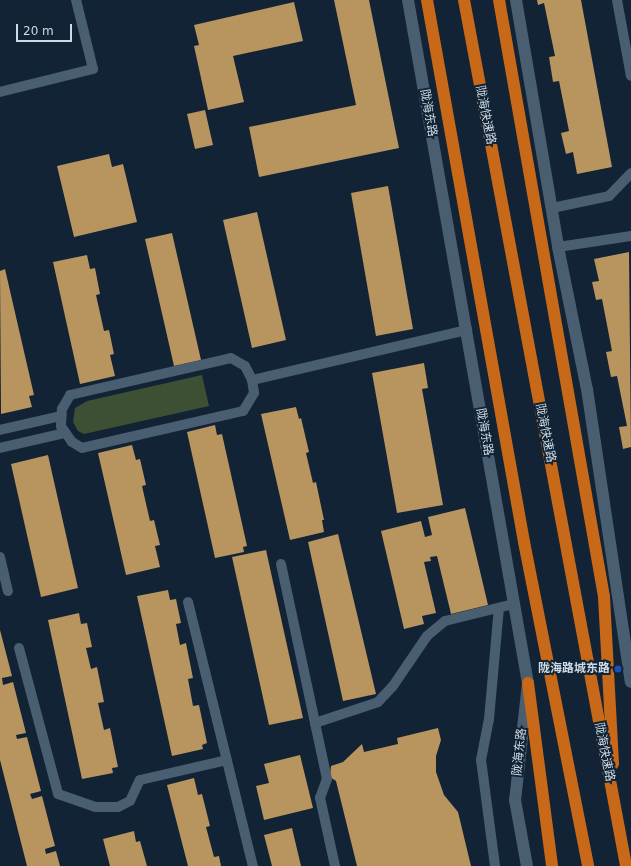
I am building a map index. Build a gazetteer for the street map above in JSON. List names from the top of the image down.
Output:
{
  "streets": {
    "highway": ["陇海快速路"],
    "street": ["陇海东路"]
  },
  "places": ["陇海路城东路"],
  "scale_bar": "20 m"
}
